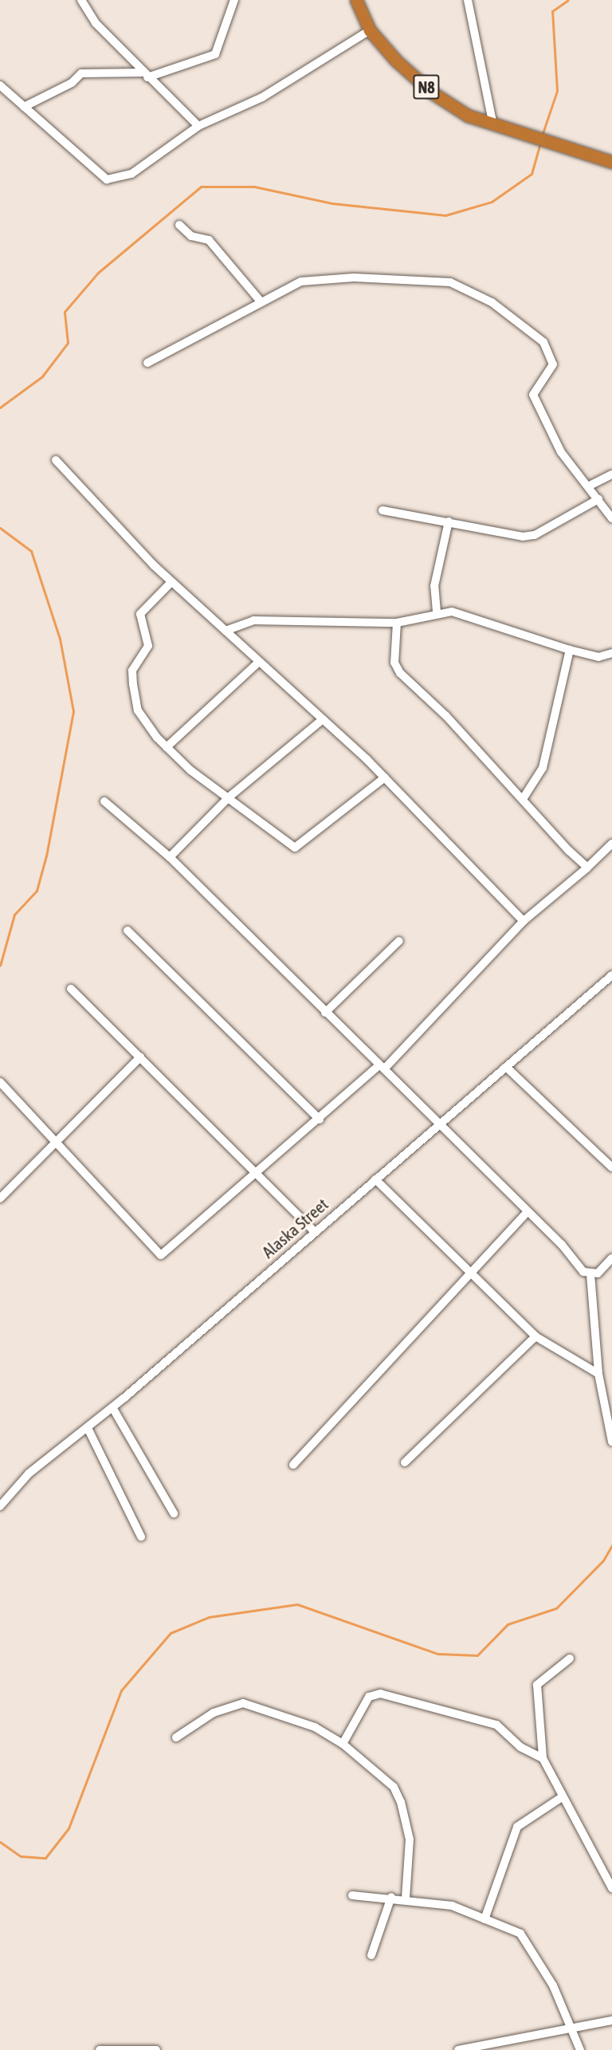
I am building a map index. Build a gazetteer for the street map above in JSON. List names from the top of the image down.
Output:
{
  "streets": {
    "highway": ["N8"],
    "street": ["Alaska Street"]
  }
}
